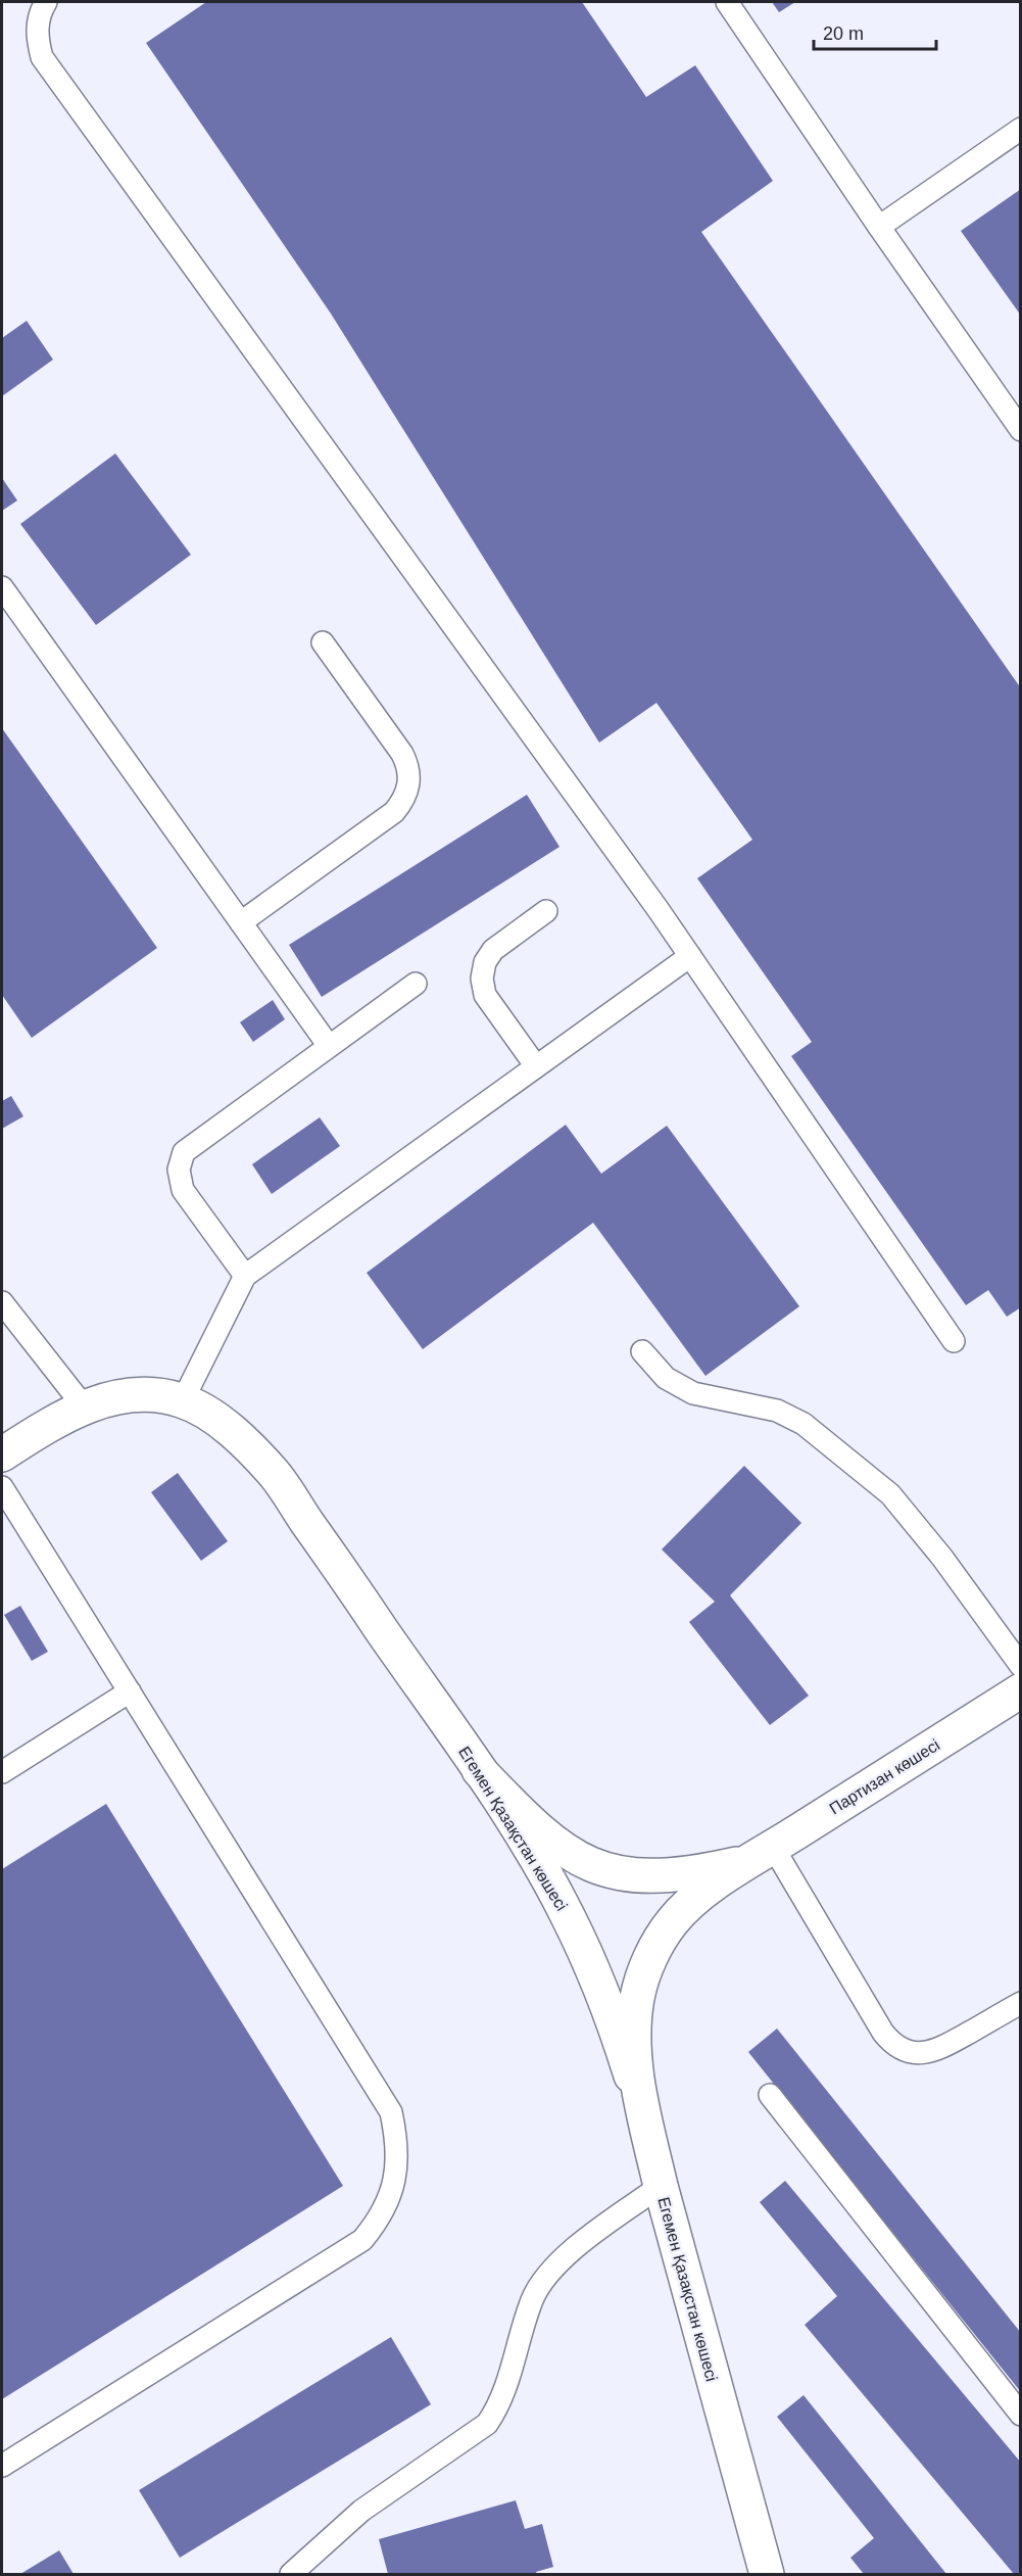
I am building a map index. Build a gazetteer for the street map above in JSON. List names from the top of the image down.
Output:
{
  "streets": {
    "street": ["Партизан көшесі", "Егемен Қазақстан көшесі"]
  },
  "crossings": [
    ["Партизан көшесі", "Егемен Қазақстан көшесі"]
  ],
  "scale_bar": "20 m"
}
